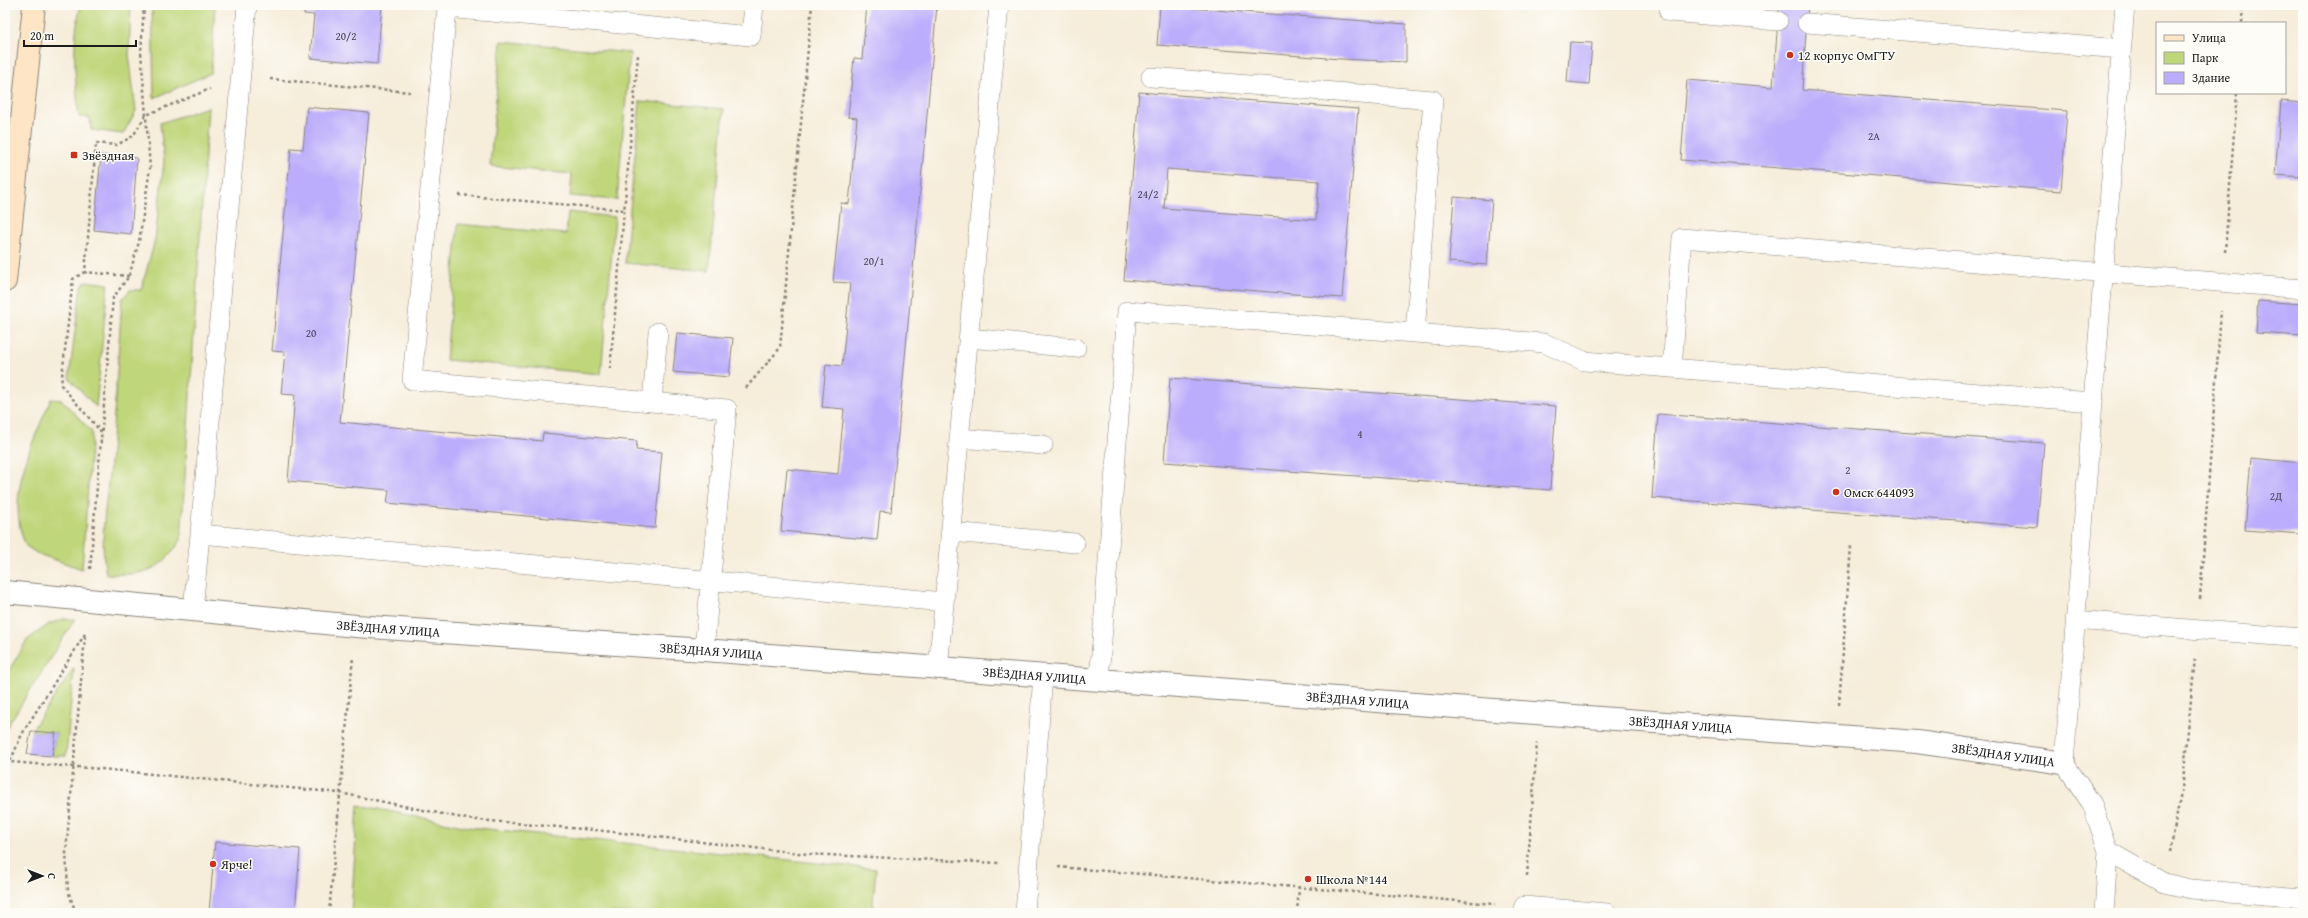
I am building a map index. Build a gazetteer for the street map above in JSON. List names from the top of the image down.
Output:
{
  "streets": {
    "street": ["ЗВЁЗДНАЯ УЛИЦА"]
  },
  "places": {
    "other": [
      "12 корпус ОмГТУ",
      "Омск 644093",
      "Ярче!",
      "Школа №144"
    ],
    "transit": ["Звёздная"]
  },
  "house_numbers": [
    "20/2",
    "2А",
    "24/2",
    "20/1",
    "20",
    "4",
    "2",
    "2Д"
  ],
  "legend": ["Улица", "Парк", "Здание"],
  "scale_bar": "20 m",
  "north": "right"
}
